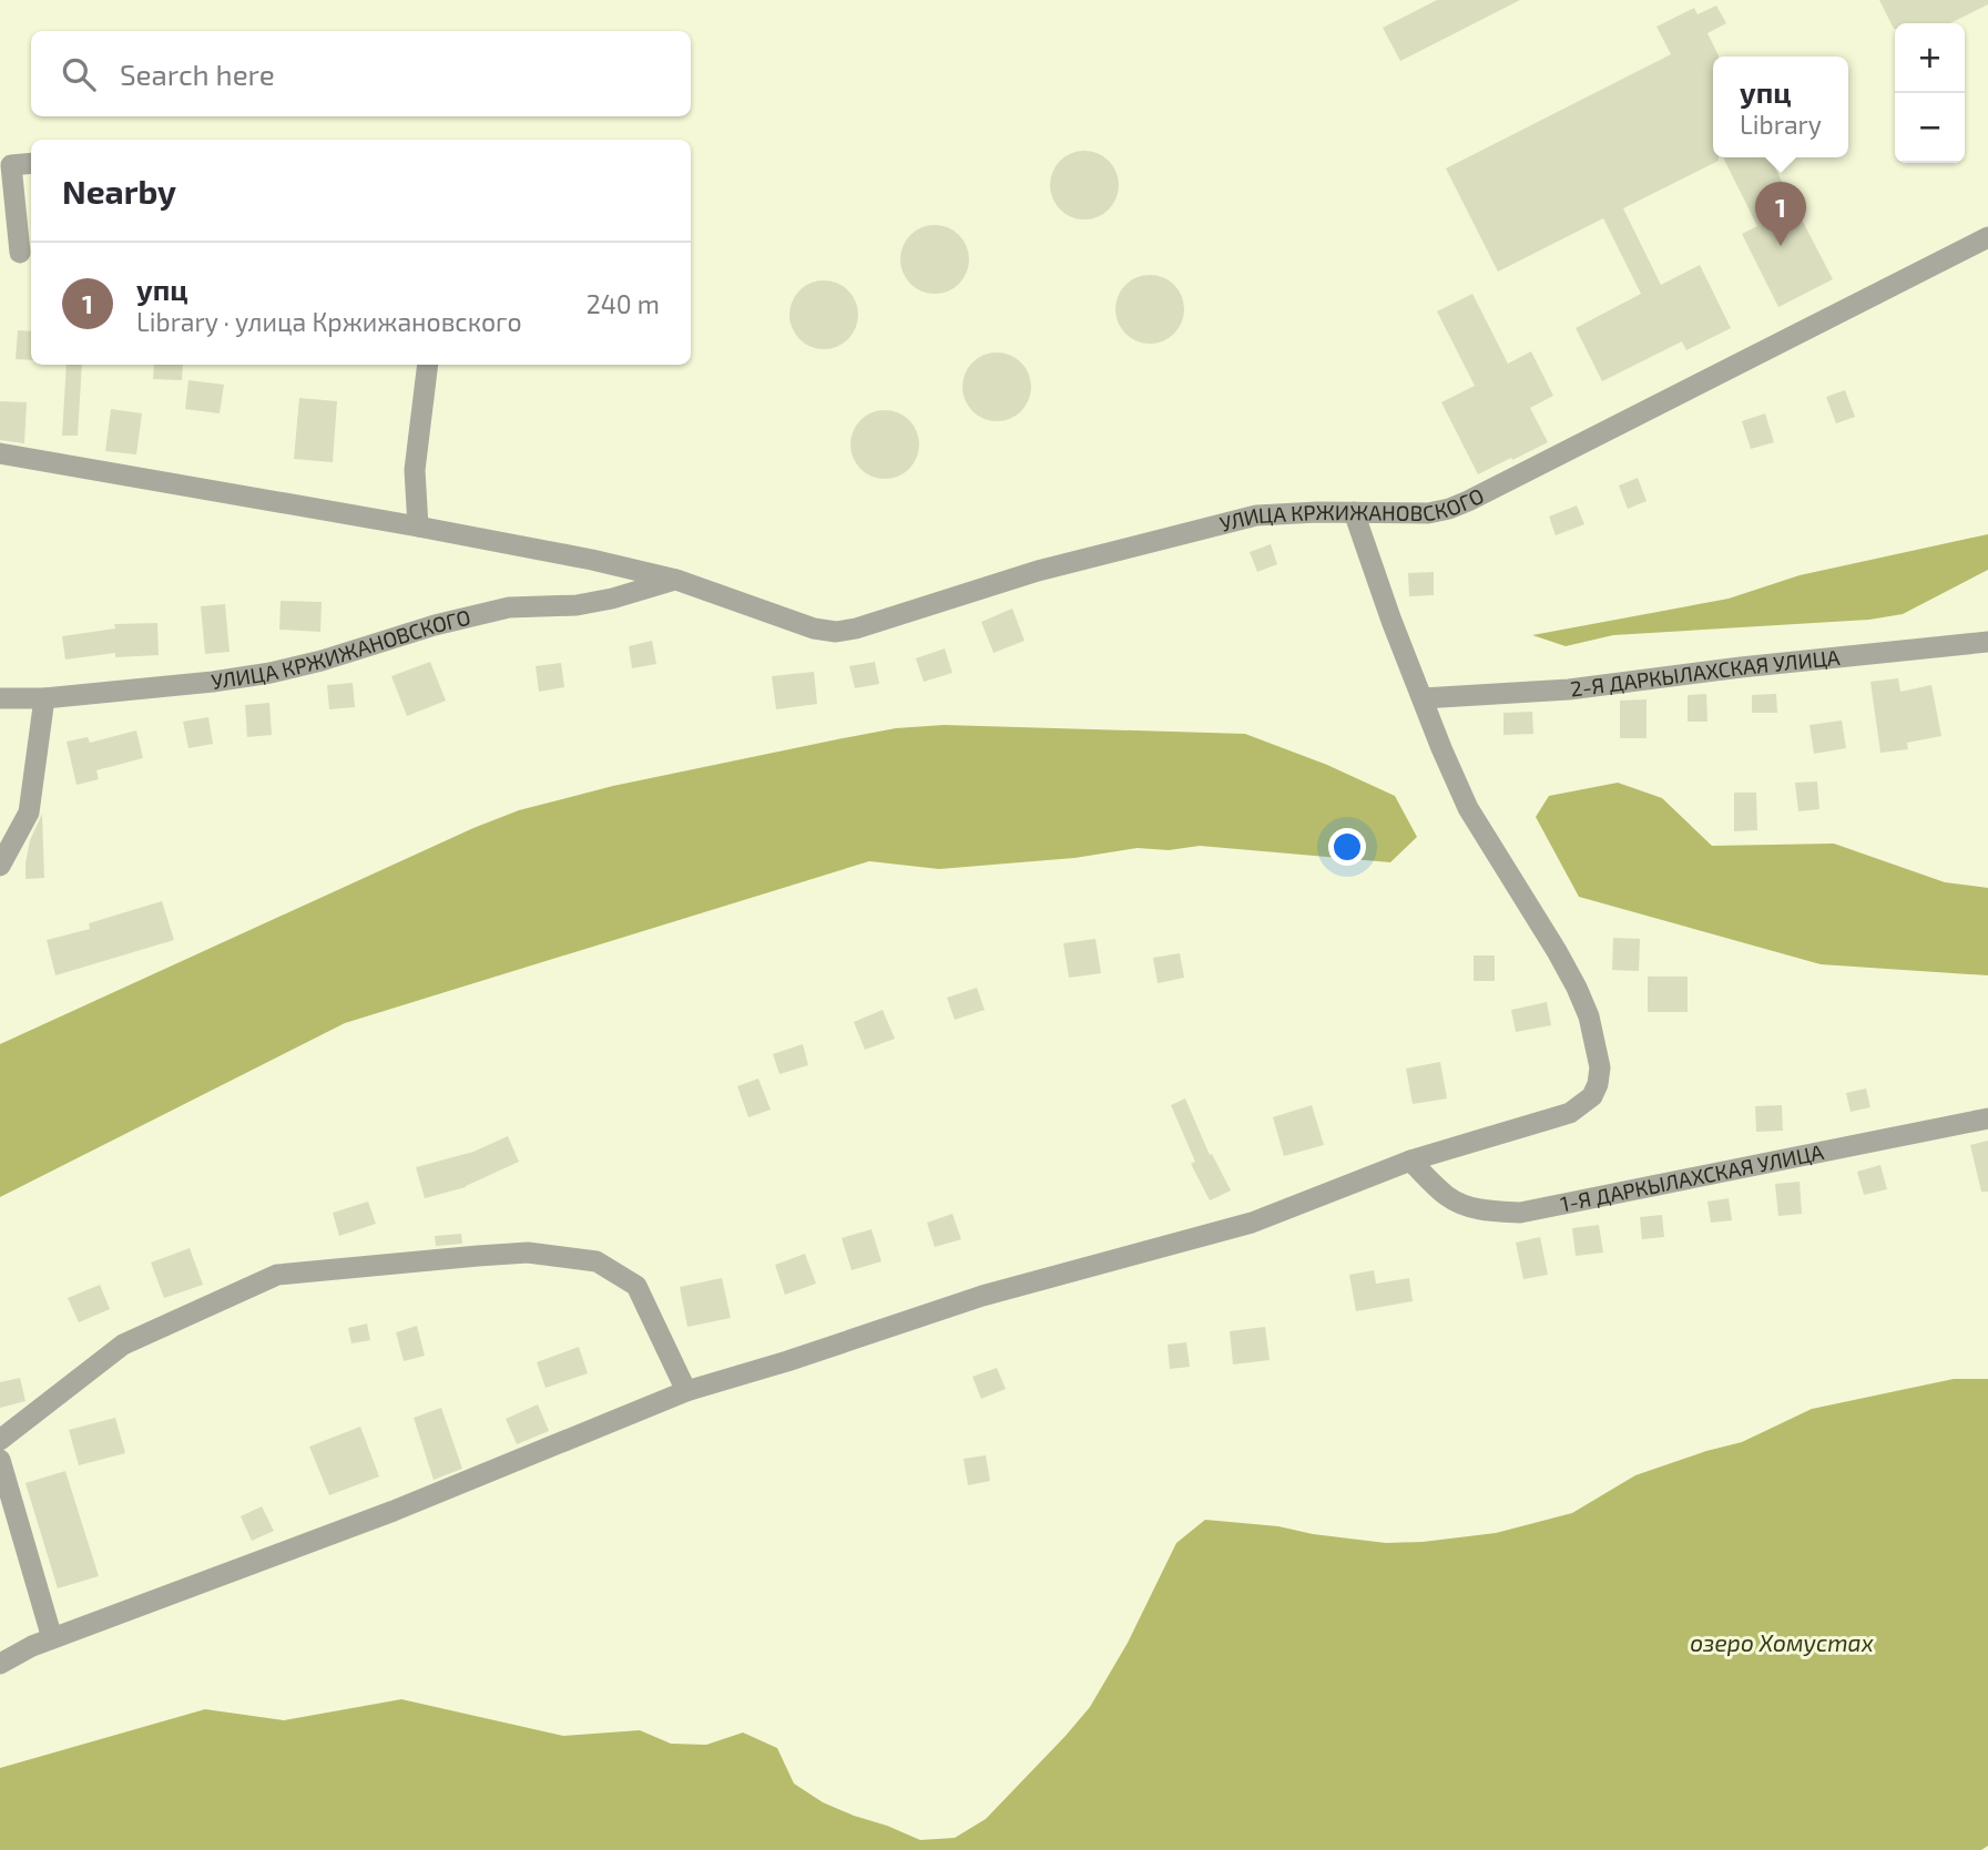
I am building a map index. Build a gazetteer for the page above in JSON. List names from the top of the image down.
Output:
{
  "streets": {
    "street": ["УЛИЦА КРЖИЖАНОВСКОГО", "2-Я ДАРКЫЛАХСКАЯ УЛИЦА", "1-Я ДАРКЫЛАХСКАЯ УЛИЦА"]
  },
  "water": ["озеро Хомустах"],
  "page": {
    "map_buttons": ["+", "−"],
    "search": "Search here",
    "popup": ["упц", "Library"],
    "heading": "Nearby",
    "pins": "1",
    "list": [
      {
        "mark": "1",
        "name": "упц",
        "note": "Library · улица Кржижановского",
        "value": "240 m"
      }
    ]
  }
}
